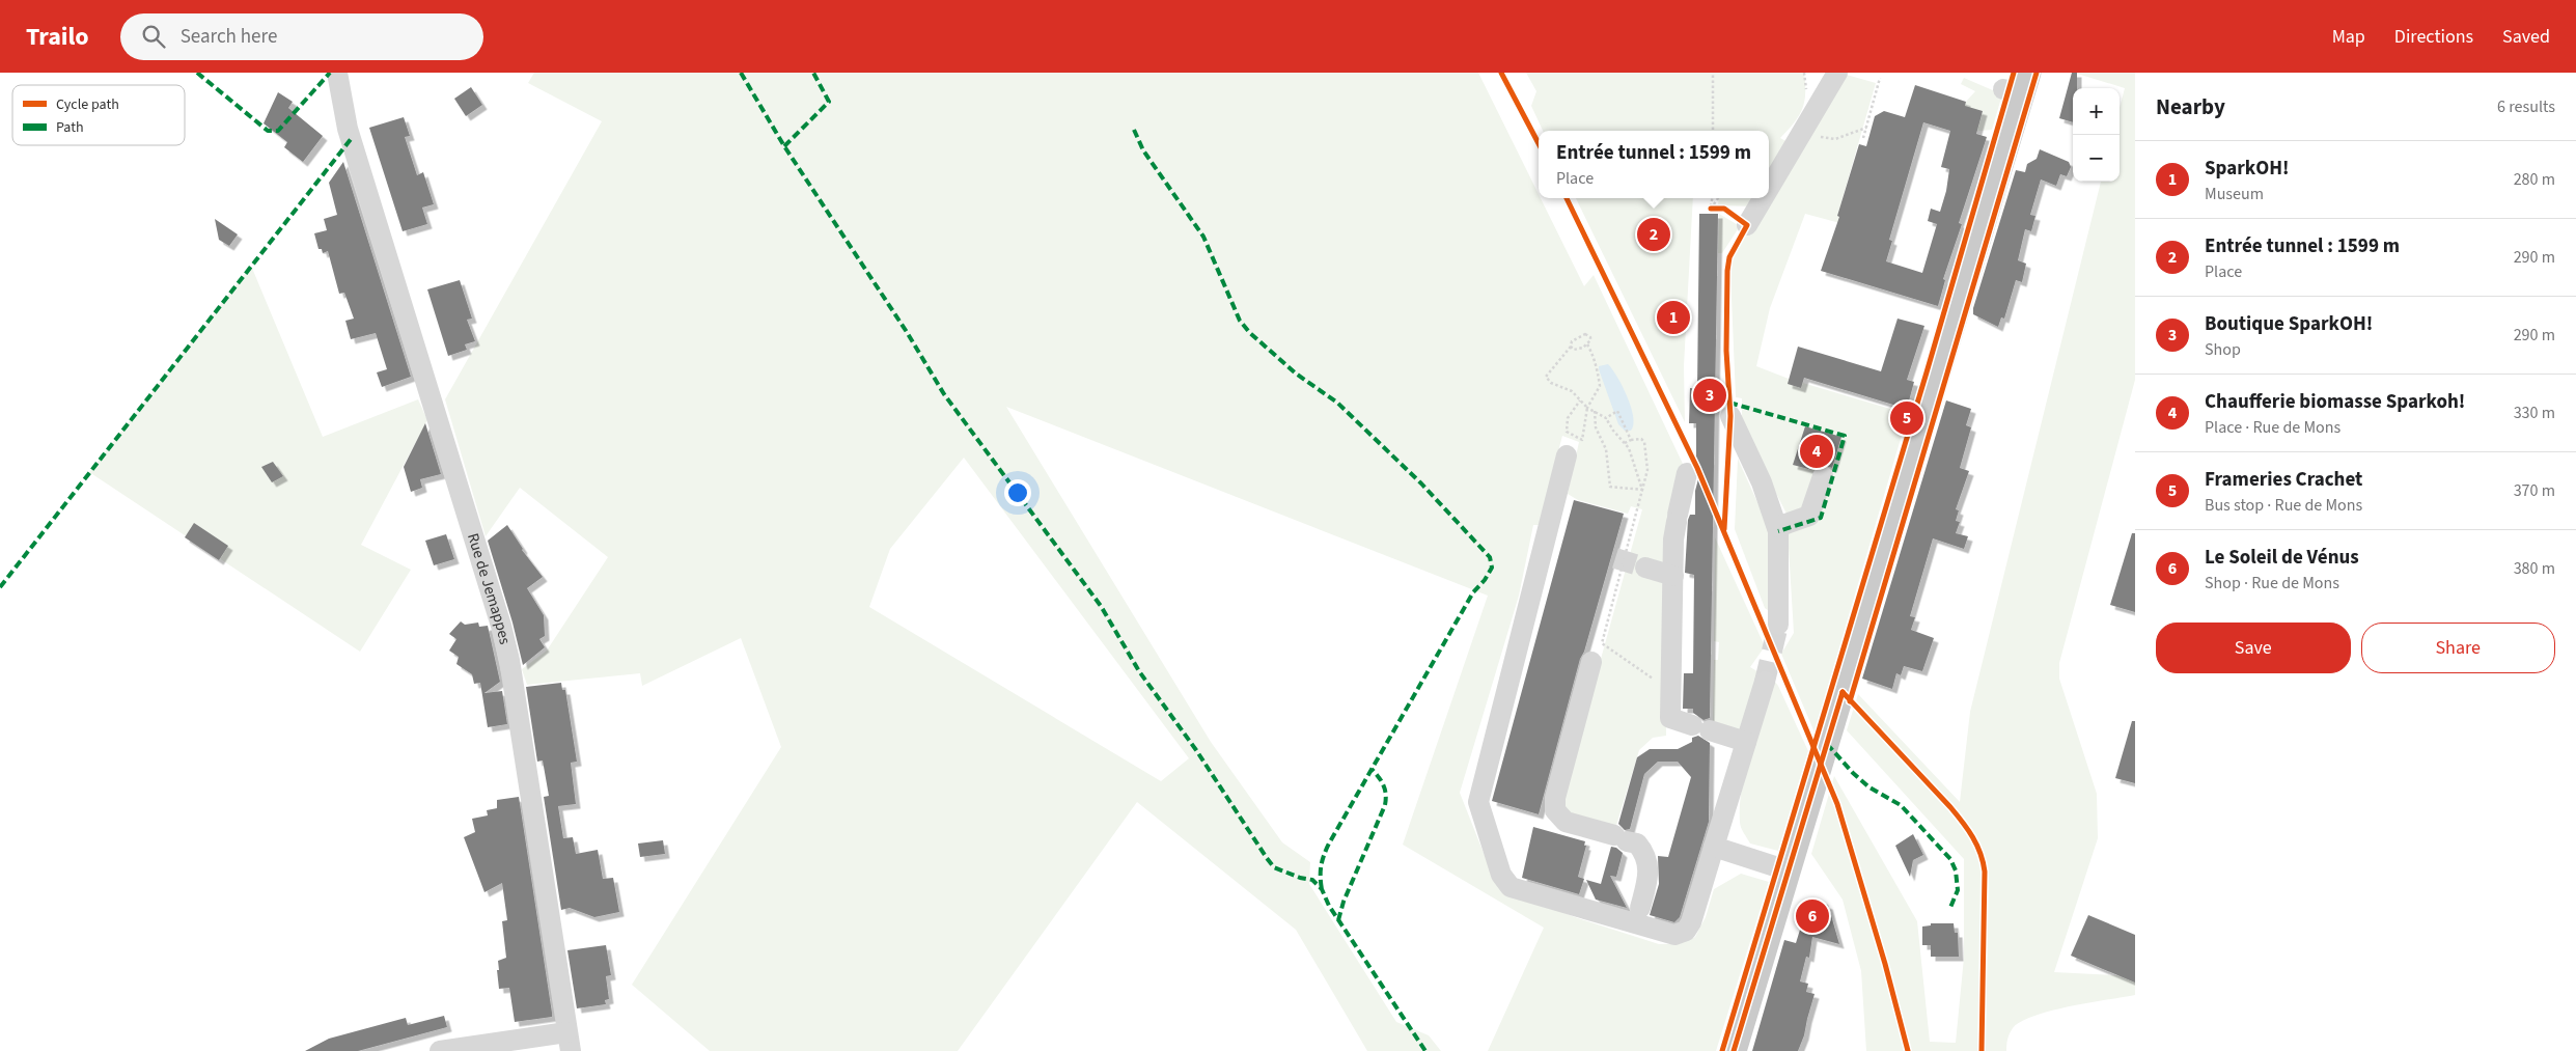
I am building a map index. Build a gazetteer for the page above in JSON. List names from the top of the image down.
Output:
{
  "streets": {
    "street": ["Rue de Jemappes"]
  },
  "legend": ["Cycle path", "Path"],
  "page": {
    "header": "Trailo",
    "search": "Search here",
    "nav": ["Map", "Directions", "Saved"],
    "heading": ["Nearby", "6 results"],
    "map_buttons": ["+", "−"],
    "popup": ["Entrée tunnel : 1599 m", "Place"],
    "list": [
      {
        "mark": "1",
        "name": "SparkOH!",
        "note": "Museum",
        "value": "280 m"
      },
      {
        "mark": "2",
        "name": "Entrée tunnel : 1599 m",
        "note": "Place",
        "value": "290 m"
      },
      {
        "mark": "3",
        "name": "Boutique SparkOH!",
        "note": "Shop",
        "value": "290 m"
      },
      {
        "mark": "4",
        "name": "Chaufferie biomasse Sparkoh!",
        "note": "Place · Rue de Mons",
        "value": "330 m"
      },
      {
        "mark": "5",
        "name": "Frameries Crachet",
        "note": "Bus stop · Rue de Mons",
        "value": "370 m"
      },
      {
        "mark": "6",
        "name": "Le Soleil de Vénus",
        "note": "Shop · Rue de Mons",
        "value": "380 m"
      }
    ],
    "pins": [
      "2",
      "1",
      "3",
      "5",
      "4",
      "6"
    ],
    "buttons": ["Save", "Share"]
  }
}
